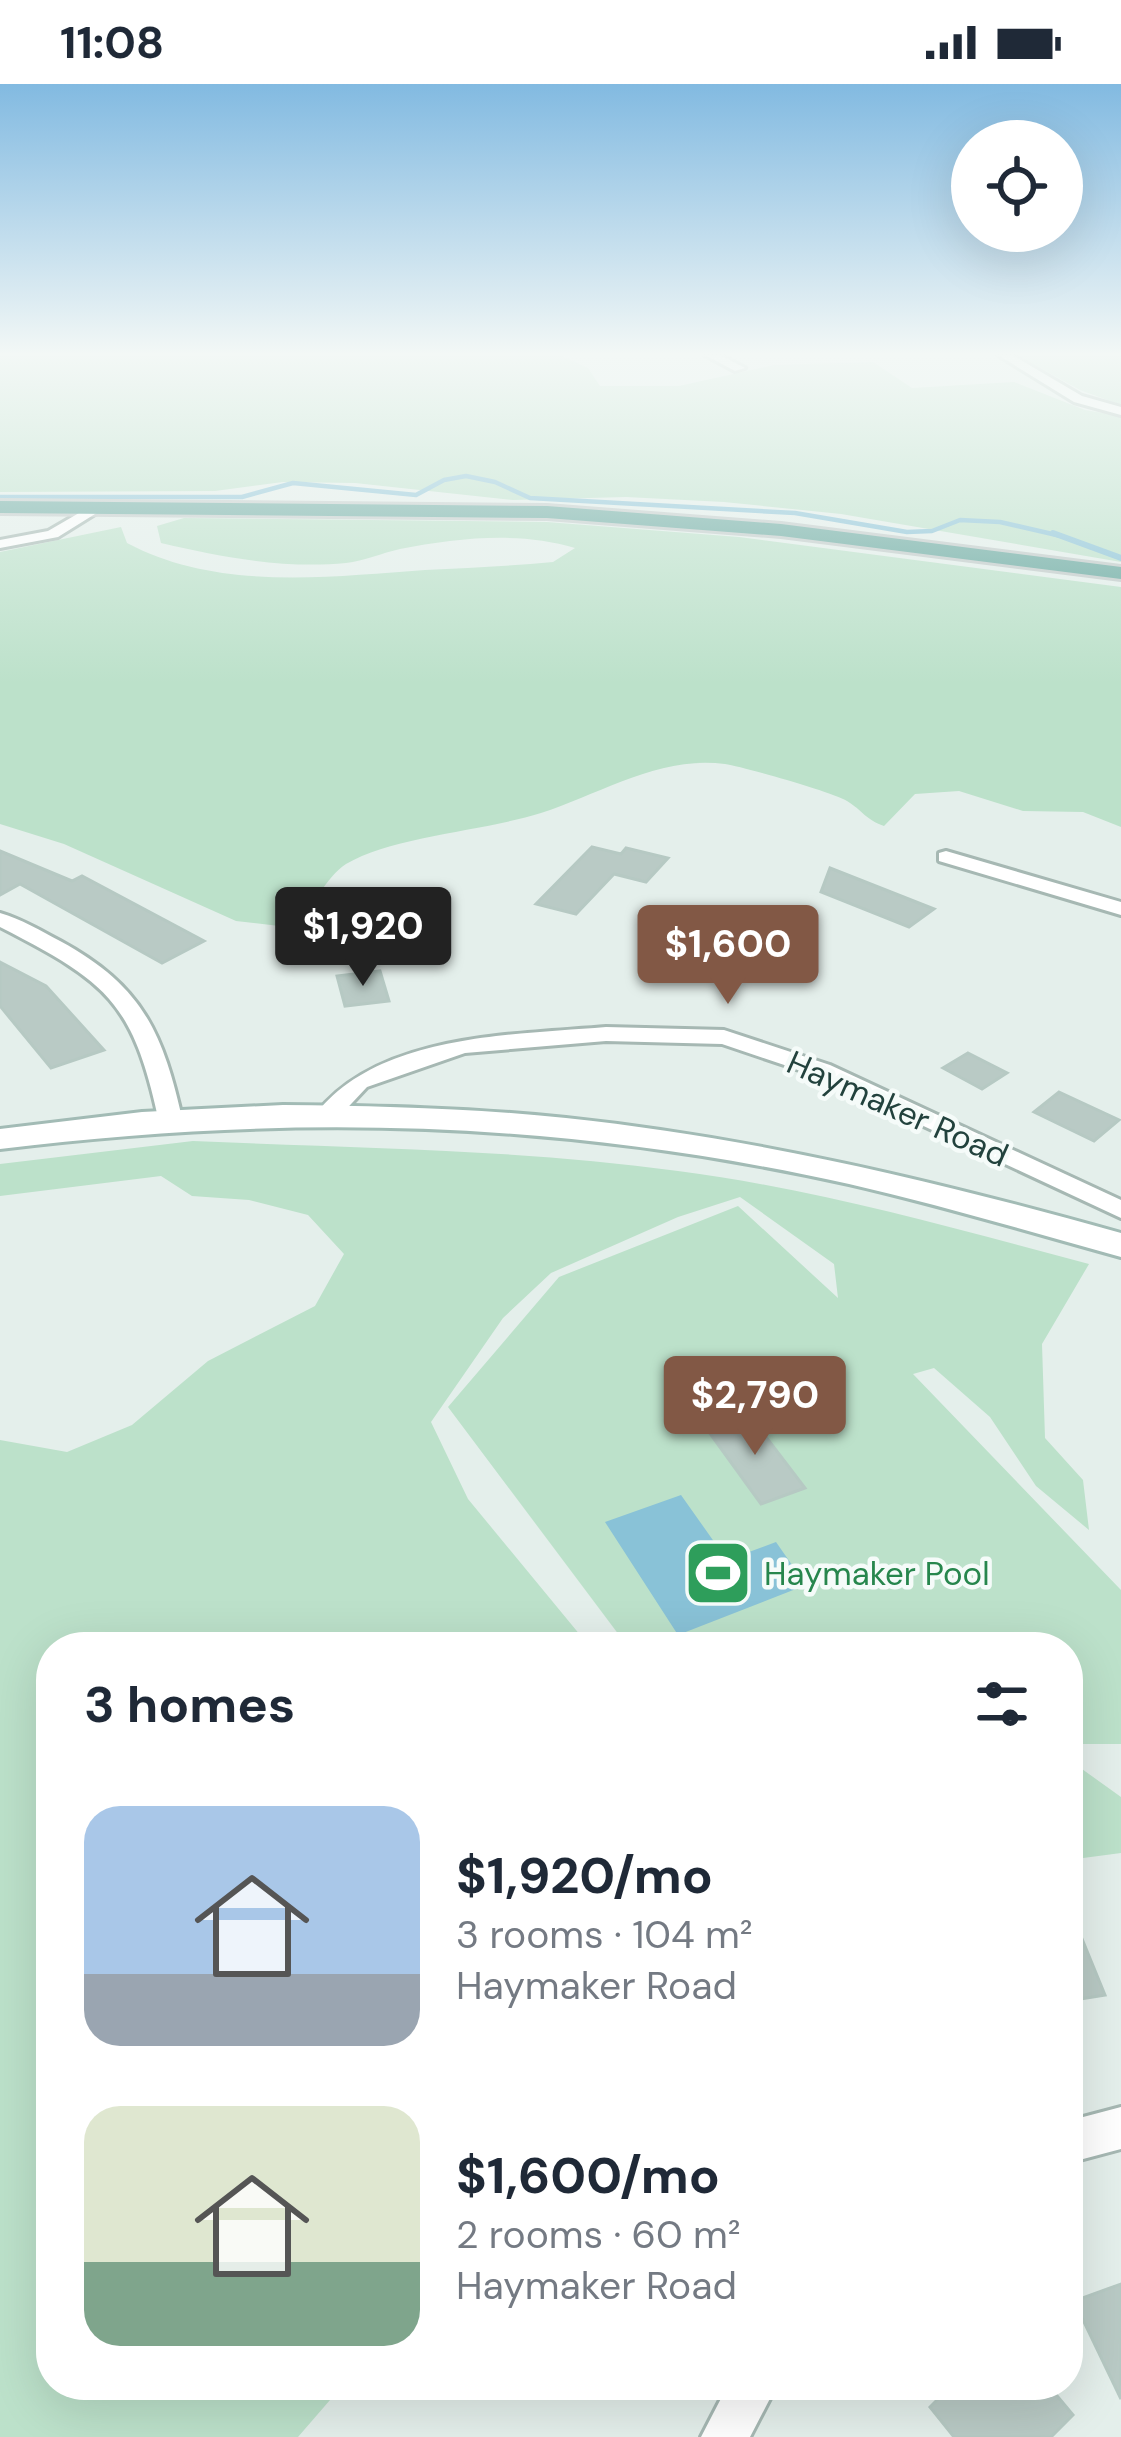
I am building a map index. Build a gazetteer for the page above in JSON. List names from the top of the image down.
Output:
{
  "streets": {
    "main road": ["Haymaker Road"]
  },
  "places": {
    "sports": ["Haymaker Pool"]
  },
  "page": {
    "status": "11:08",
    "price": ["$1,920", "$1,600", "$2,790"],
    "heading": "3 homes",
    "list": [
      {
        "name": "$1,920/mo",
        "note": "3 rooms · 104 m² · Haymaker Road"
      },
      {
        "name": "$1,600/mo",
        "note": "2 rooms · 60 m² · Haymaker Road"
      }
    ]
  }
}
